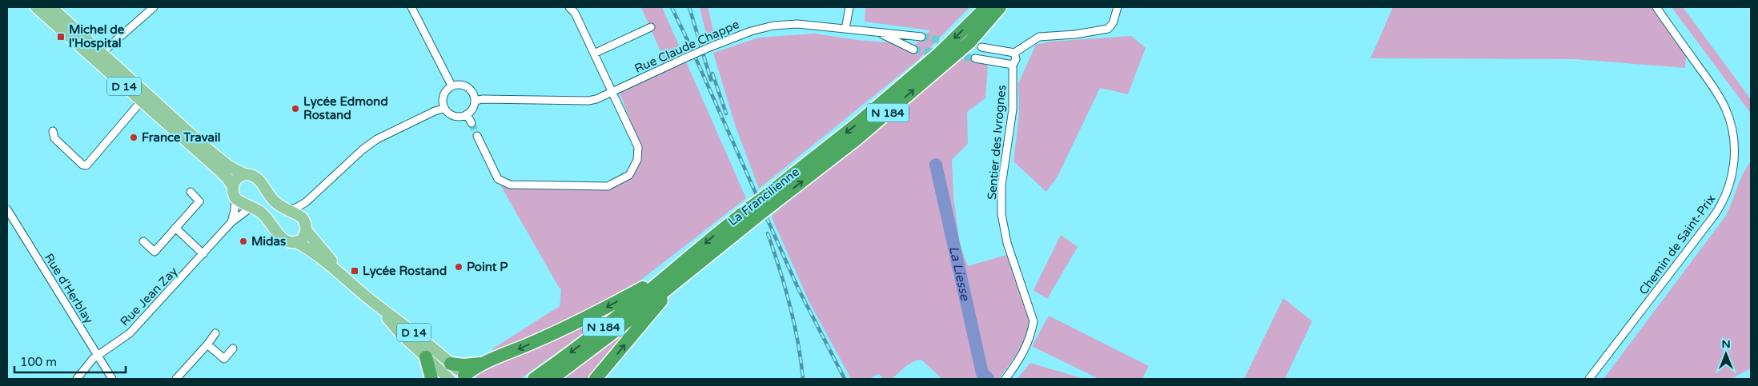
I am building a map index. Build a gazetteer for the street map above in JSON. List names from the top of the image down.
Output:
{
  "streets": {
    "highway": ["N 184", "La Francilienne"],
    "main road": ["D 14"],
    "street": [
      "Rue Claude Chappe",
      "Sentier des Ivrognes",
      "Chemin de Saint-Prix",
      "Rue d'Herblay",
      "Rue Jean Zay"
    ]
  },
  "crossings": [
    ["Rue d'Herblay", "Rue Jean Zay"]
  ],
  "water": ["La Liesse"],
  "places": {
    "transit": ["Michel de l'Hospital", "Lycée Rostand"],
    "other": [
      "Lycée Edmond Rostand",
      "France Travail",
      "Midas",
      "Point P"
    ]
  },
  "scale_bar": "100 m",
  "north": "top"
}
